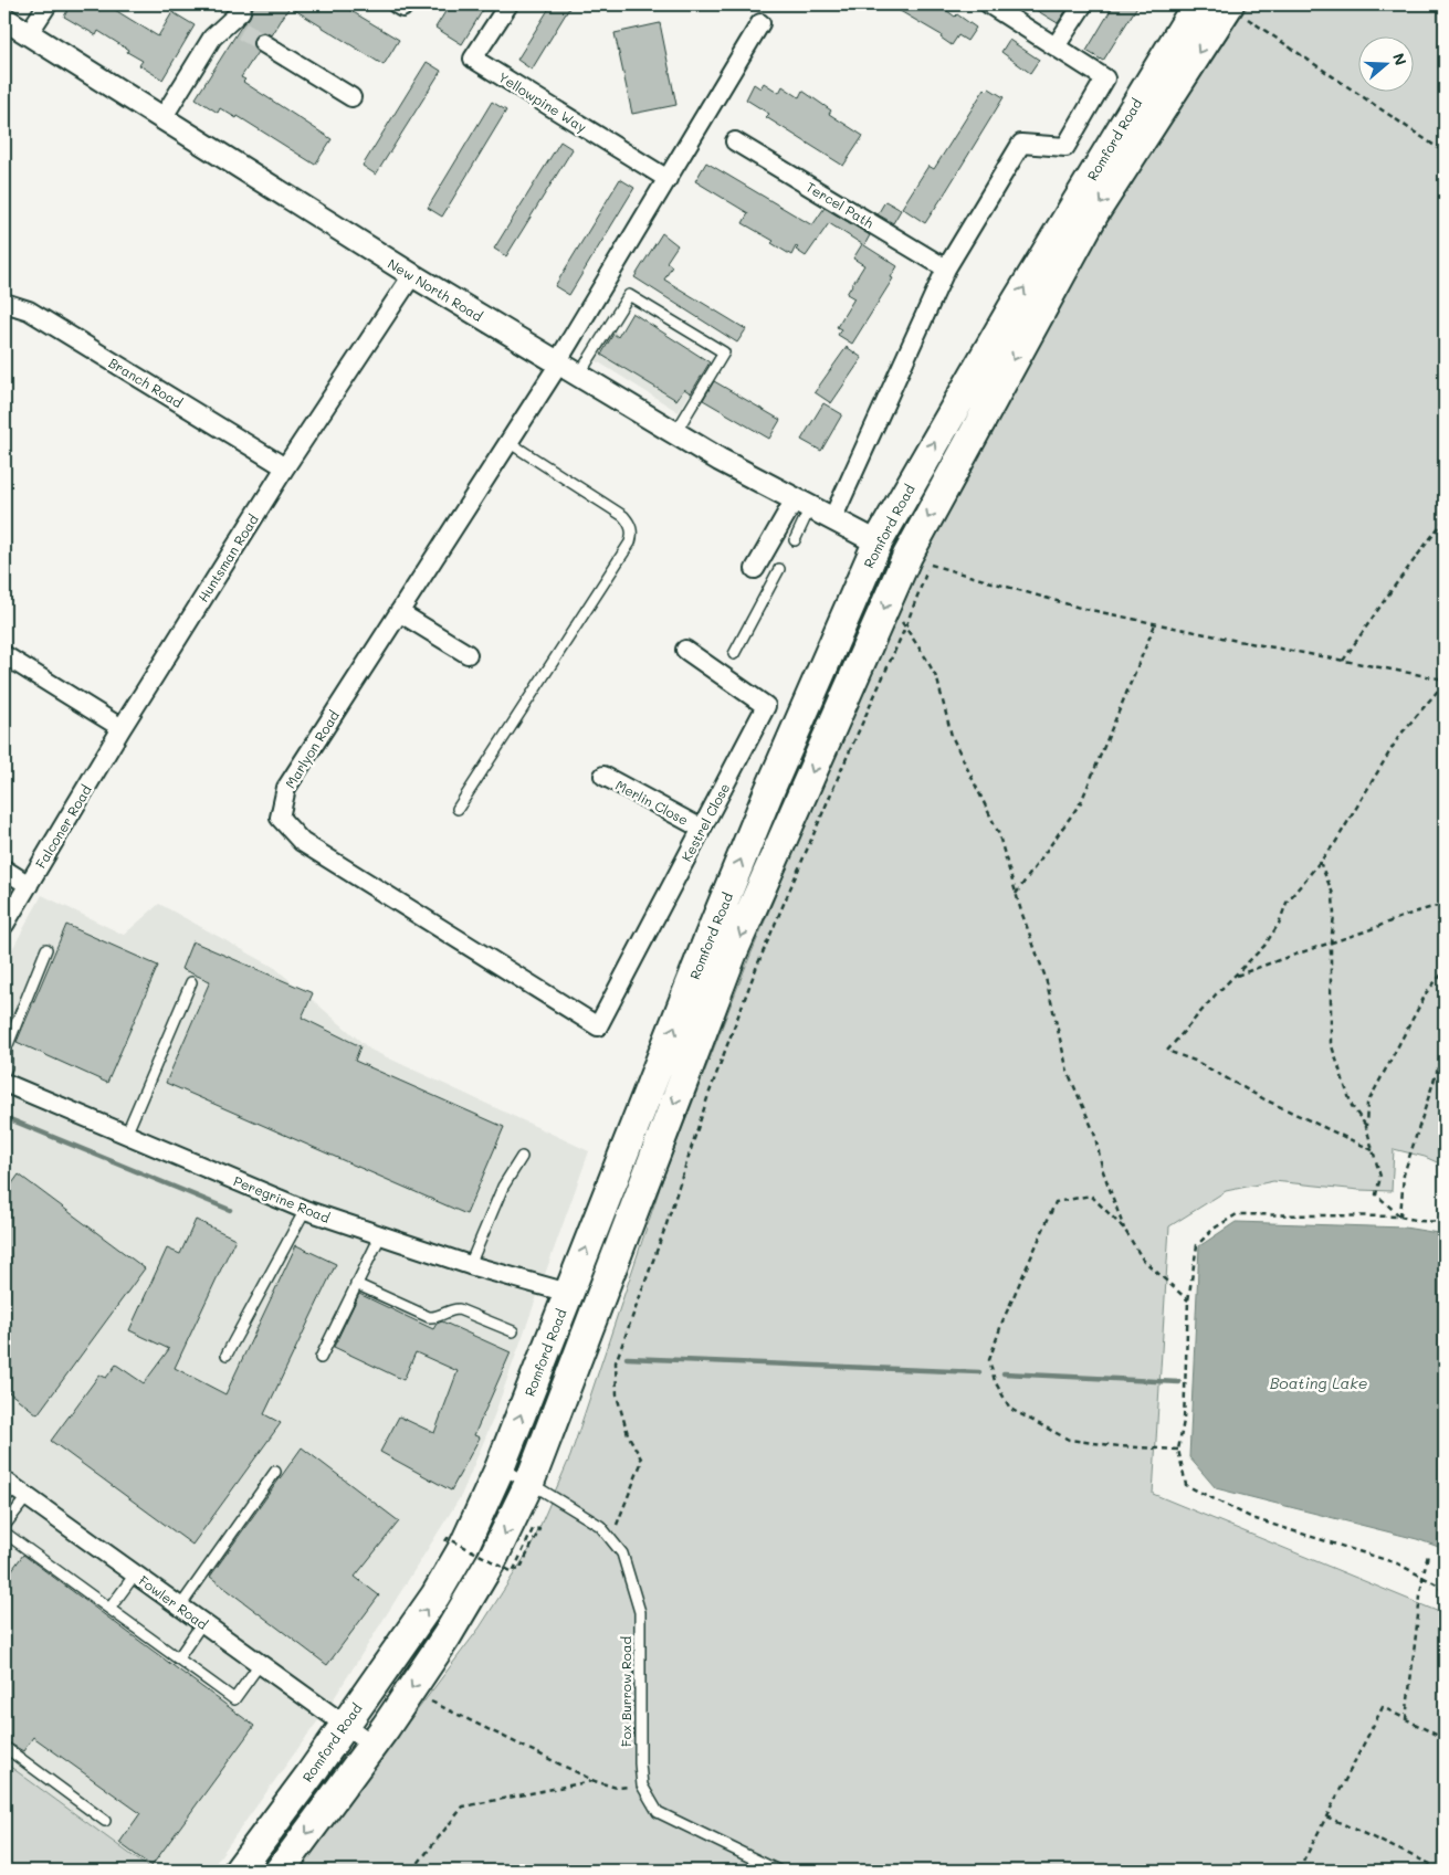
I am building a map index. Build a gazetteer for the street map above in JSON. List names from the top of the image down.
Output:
{
  "streets": {
    "main road": ["Romford Road"],
    "street": [
      "Yellowpine Way",
      "Tercel Path",
      "New North Road",
      "Branch Road",
      "Huntsman Road",
      "Marlyon Road",
      "Merlin Close",
      "Kestrel Close",
      "Falconer Road",
      "Peregrine Road",
      "Fowler Road"
    ],
    "lane": ["Fox Burrow Road"]
  },
  "crossings": [
    ["Romford Road", "New North Road"],
    ["Romford Road", "Peregrine Road"],
    ["Romford Road", "Fowler Road"],
    ["Romford Road", "Fox Burrow Road"],
    ["New North Road", "Huntsman Road"],
    ["New North Road", "Marlyon Road"],
    ["Branch Road", "Huntsman Road"],
    ["Huntsman Road", "Falconer Road"],
    ["Marlyon Road", "Kestrel Close"],
    ["Merlin Close", "Kestrel Close"]
  ],
  "water": ["Boating Lake"],
  "north": "right"
}
